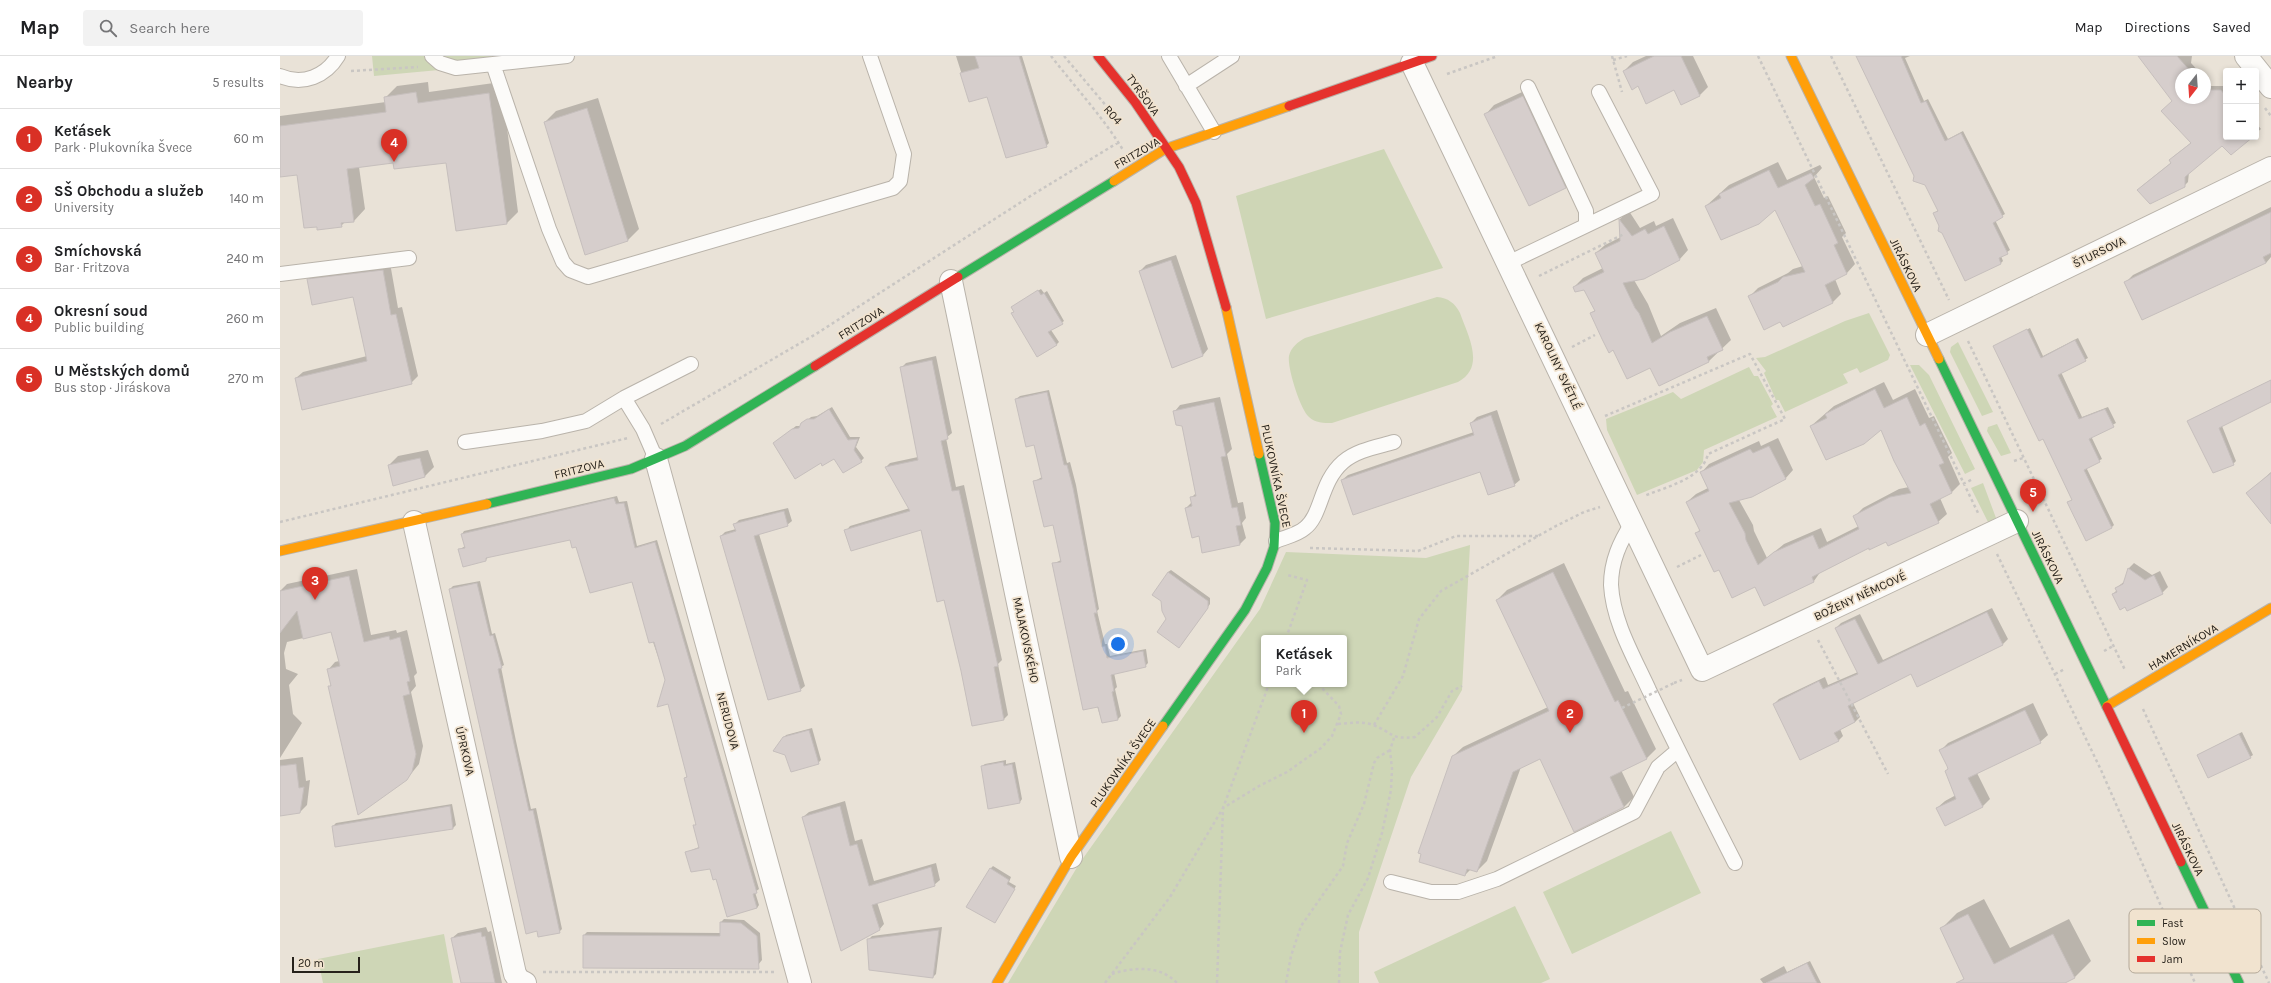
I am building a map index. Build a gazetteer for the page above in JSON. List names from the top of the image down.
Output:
{
  "streets": {
    "street": [
      "TYRŠOVA",
      "FRITZOVA",
      "ŠTURSOVA",
      "JIRÁSKOVA",
      "KAROLINY SVĚTLÉ",
      "PLUKOVNÍKA ŠVECE",
      "BOŽENY NĚMCOVÉ",
      "MAJAKOVSKÉHO",
      "HAMERNÍKOVA",
      "NERUDOVA",
      "ÚPRKOVA"
    ],
    "path": ["R04"]
  },
  "crossings": [
    ["TYRŠOVA", "FRITZOVA"],
    ["TYRŠOVA", "PLUKOVNÍKA ŠVECE"],
    ["FRITZOVA", "KAROLINY SVĚTLÉ"],
    ["FRITZOVA", "PLUKOVNÍKA ŠVECE"],
    ["FRITZOVA", "MAJAKOVSKÉHO"],
    ["FRITZOVA", "NERUDOVA"],
    ["FRITZOVA", "ÚPRKOVA"],
    ["ŠTURSOVA", "JIRÁSKOVA"],
    ["JIRÁSKOVA", "BOŽENY NĚMCOVÉ"],
    ["JIRÁSKOVA", "HAMERNÍKOVA"],
    ["KAROLINY SVĚTLÉ", "BOŽENY NĚMCOVÉ"],
    ["PLUKOVNÍKA ŠVECE", "MAJAKOVSKÉHO"]
  ],
  "legend": ["Fast", "Slow", "Jam"],
  "scale_bar": "20 m",
  "north": "bottom",
  "page": {
    "header": "Map",
    "search": "Search here",
    "nav": ["Map", "Directions", "Saved"],
    "heading": ["Nearby", "5 results"],
    "map_buttons": ["+", "−"],
    "list": [
      {
        "mark": "1",
        "name": "Keťásek",
        "note": "Park · Plukovníka Švece",
        "value": "60 m"
      },
      {
        "mark": "2",
        "name": "SŠ Obchodu a služeb",
        "note": "University",
        "value": "140 m"
      },
      {
        "mark": "3",
        "name": "Smíchovská",
        "note": "Bar · Fritzova",
        "value": "240 m"
      },
      {
        "mark": "4",
        "name": "Okresní soud",
        "note": "Public building",
        "value": "260 m"
      },
      {
        "mark": "5",
        "name": "U Městských domů",
        "note": "Bus stop · Jiráskova",
        "value": "270 m"
      }
    ],
    "pins": [
      "4",
      "5",
      "3",
      "1",
      "2"
    ],
    "popup": ["Keťásek", "Park"],
    "scale": "20 m"
  }
}
